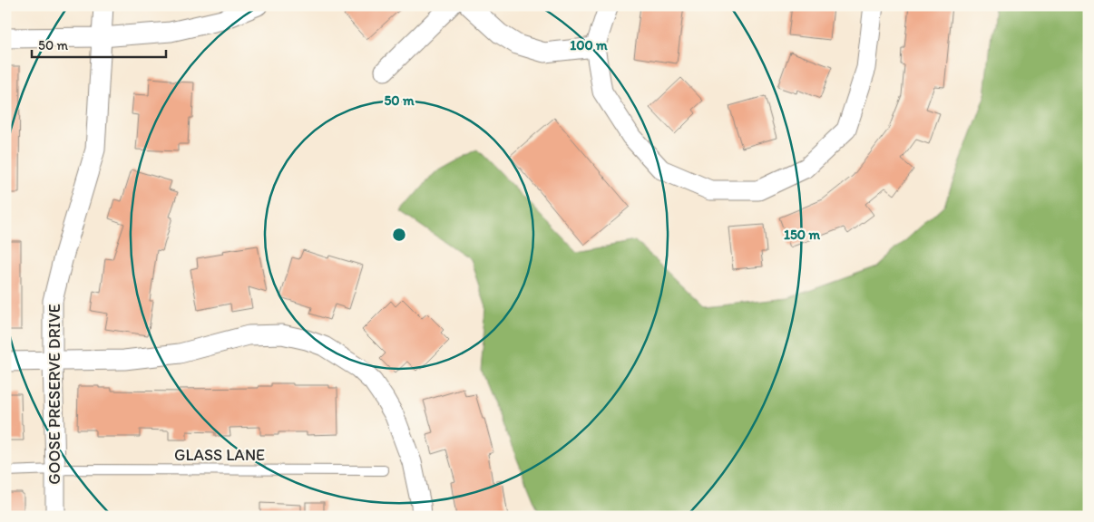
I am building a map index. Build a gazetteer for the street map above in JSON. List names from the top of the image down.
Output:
{
  "streets": {
    "street": ["GOOSE PRESERVE DRIVE"],
    "lane": ["GLASS LANE"]
  },
  "crossings": [
    ["GOOSE PRESERVE DRIVE", "GLASS LANE"]
  ],
  "scale_bar": "50 m",
  "rings": ["100 m", "50 m", "150 m"]
}
